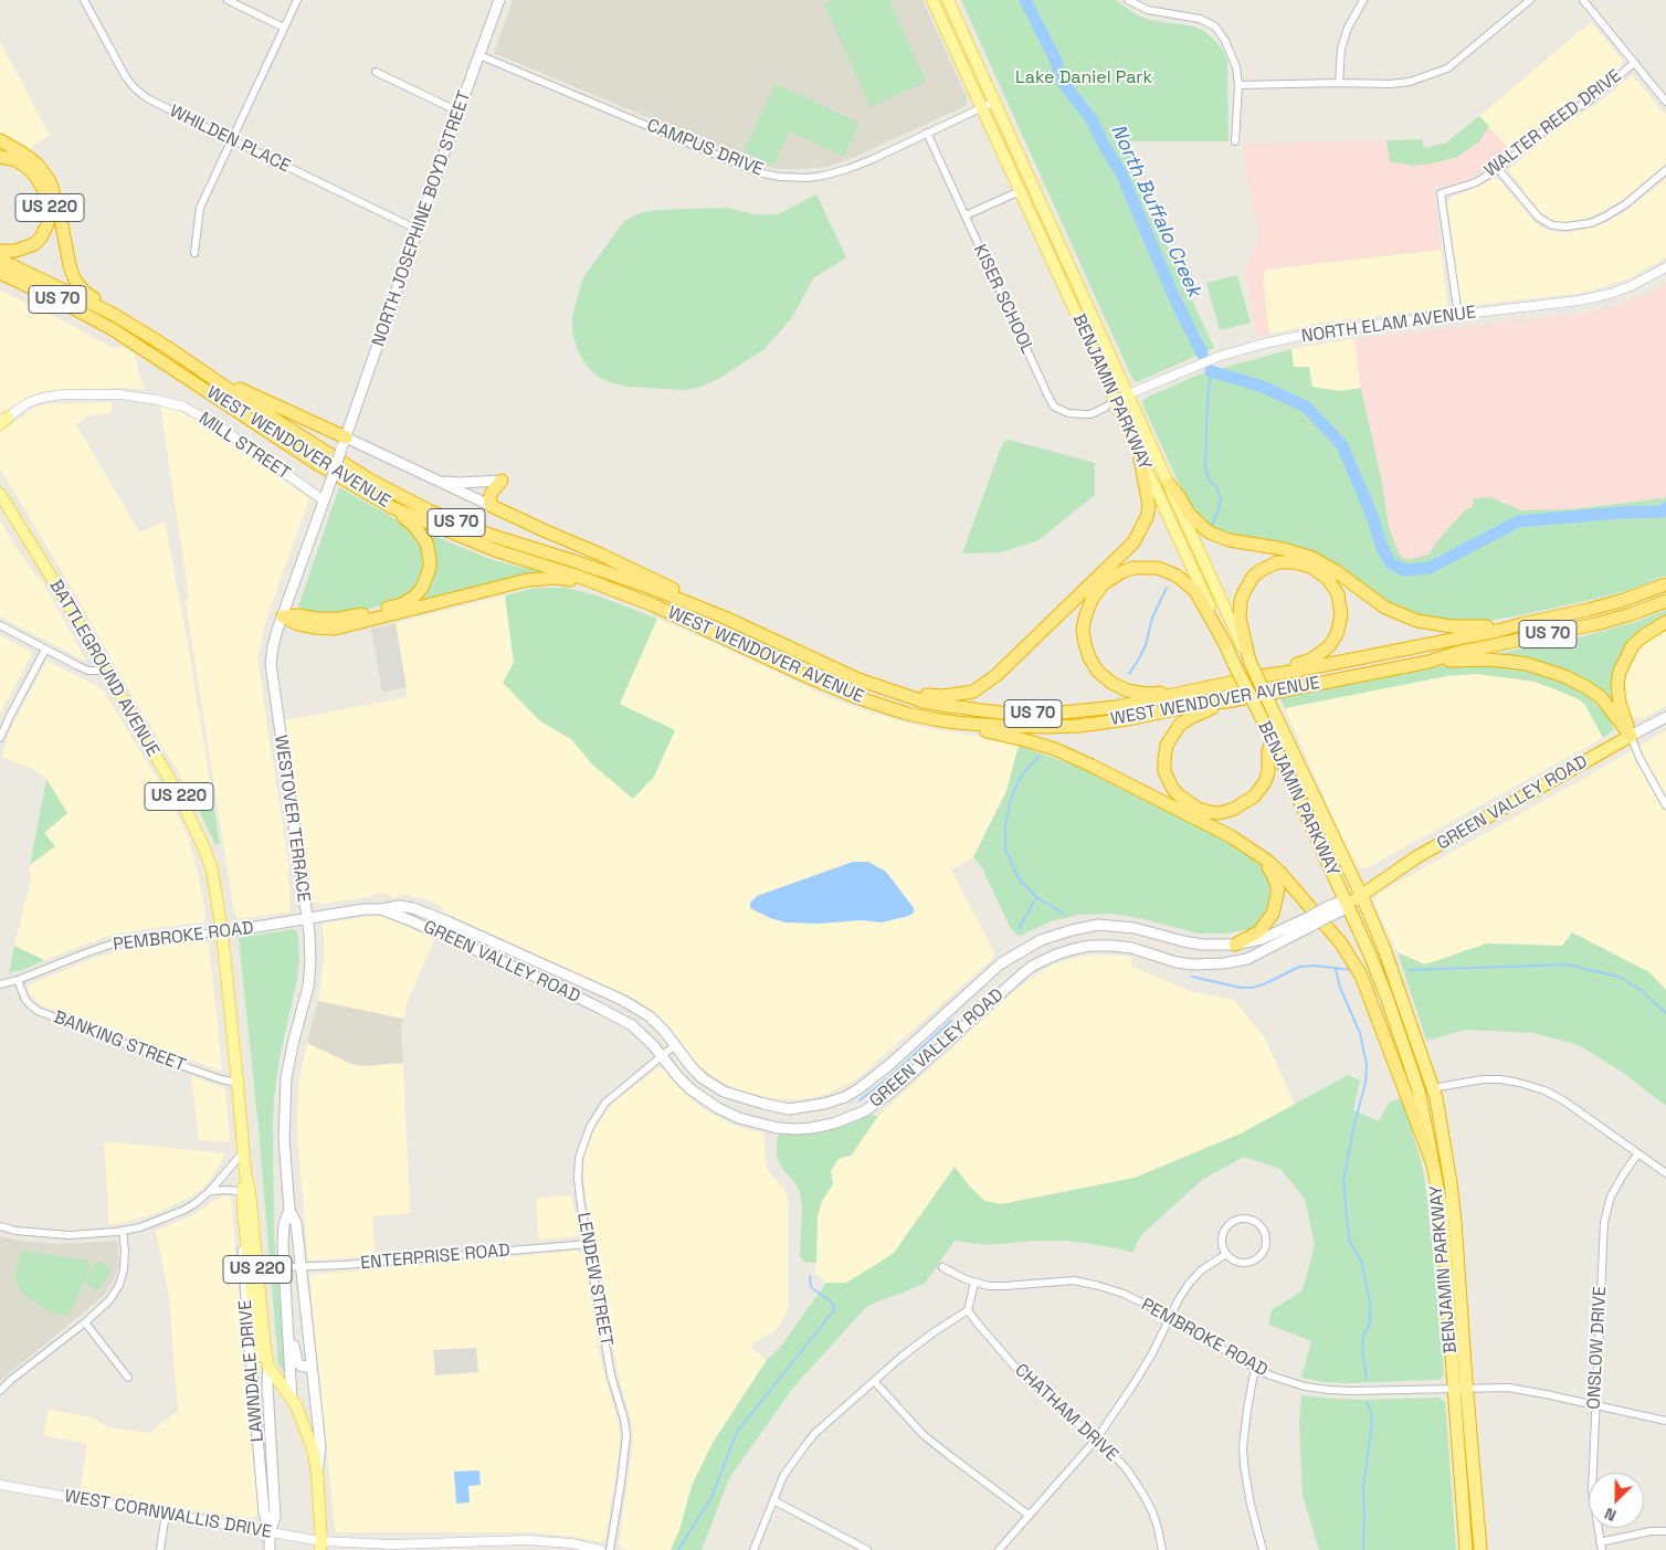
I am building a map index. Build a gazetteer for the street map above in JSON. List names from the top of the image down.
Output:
{
  "streets": {
    "highway": [
      "US 220",
      "US 70",
      "BENJAMIN PARKWAY",
      "WEST WENDOVER AVENUE",
      "GREEN VALLEY ROAD"
    ],
    "main road": [
      "NORTH JOSEPHINE BOYD STREET",
      "BATTLEGROUND AVENUE",
      "WESTOVER TERRACE",
      "PEMBROKE ROAD",
      "LAWNDALE DRIVE"
    ],
    "street": [
      "WALTER REED DRIVE",
      "WHILDEN PLACE",
      "CAMPUS DRIVE",
      "KISER SCHOOL",
      "NORTH ELAM AVENUE",
      "MILL STREET",
      "BANKING STREET",
      "ENTERPRISE ROAD",
      "LENDEW STREET",
      "ONSLOW DRIVE",
      "CHATHAM DRIVE",
      "WEST CORNWALLIS DRIVE"
    ]
  },
  "crossings": [
    ["WALTER REED DRIVE", "NORTH ELAM AVENUE"],
    ["WHILDEN PLACE", "NORTH JOSEPHINE BOYD STREET"],
    ["CAMPUS DRIVE", "NORTH JOSEPHINE BOYD STREET"],
    ["CAMPUS DRIVE", "KISER SCHOOL"],
    ["CAMPUS DRIVE", "BENJAMIN PARKWAY"],
    ["NORTH JOSEPHINE BOYD STREET", "WESTOVER TERRACE"],
    ["KISER SCHOOL", "NORTH ELAM AVENUE"],
    ["KISER SCHOOL", "BENJAMIN PARKWAY"],
    ["NORTH ELAM AVENUE", "BENJAMIN PARKWAY"],
    ["BENJAMIN PARKWAY", "GREEN VALLEY ROAD"],
    ["BENJAMIN PARKWAY", "PEMBROKE ROAD"],
    ["MILL STREET", "WESTOVER TERRACE"],
    ["BATTLEGROUND AVENUE", "WESTOVER TERRACE"],
    ["BATTLEGROUND AVENUE", "PEMBROKE ROAD"],
    ["BATTLEGROUND AVENUE", "BANKING STREET"],
    ["BATTLEGROUND AVENUE", "LAWNDALE DRIVE"],
    ["BATTLEGROUND AVENUE", "WEST CORNWALLIS DRIVE"],
    ["GREEN VALLEY ROAD", "WESTOVER TERRACE"],
    ["GREEN VALLEY ROAD", "PEMBROKE ROAD"],
    ["GREEN VALLEY ROAD", "LENDEW STREET"],
    ["WESTOVER TERRACE", "PEMBROKE ROAD"],
    ["WESTOVER TERRACE", "ENTERPRISE ROAD"],
    ["PEMBROKE ROAD", "BANKING STREET"],
    ["PEMBROKE ROAD", "ONSLOW DRIVE"],
    ["ENTERPRISE ROAD", "LENDEW STREET"],
    ["LAWNDALE DRIVE", "WEST CORNWALLIS DRIVE"]
  ],
  "water": ["North Buffalo Creek"],
  "parks": ["Lake Daniel Park"],
  "north": "bottom left"
}
